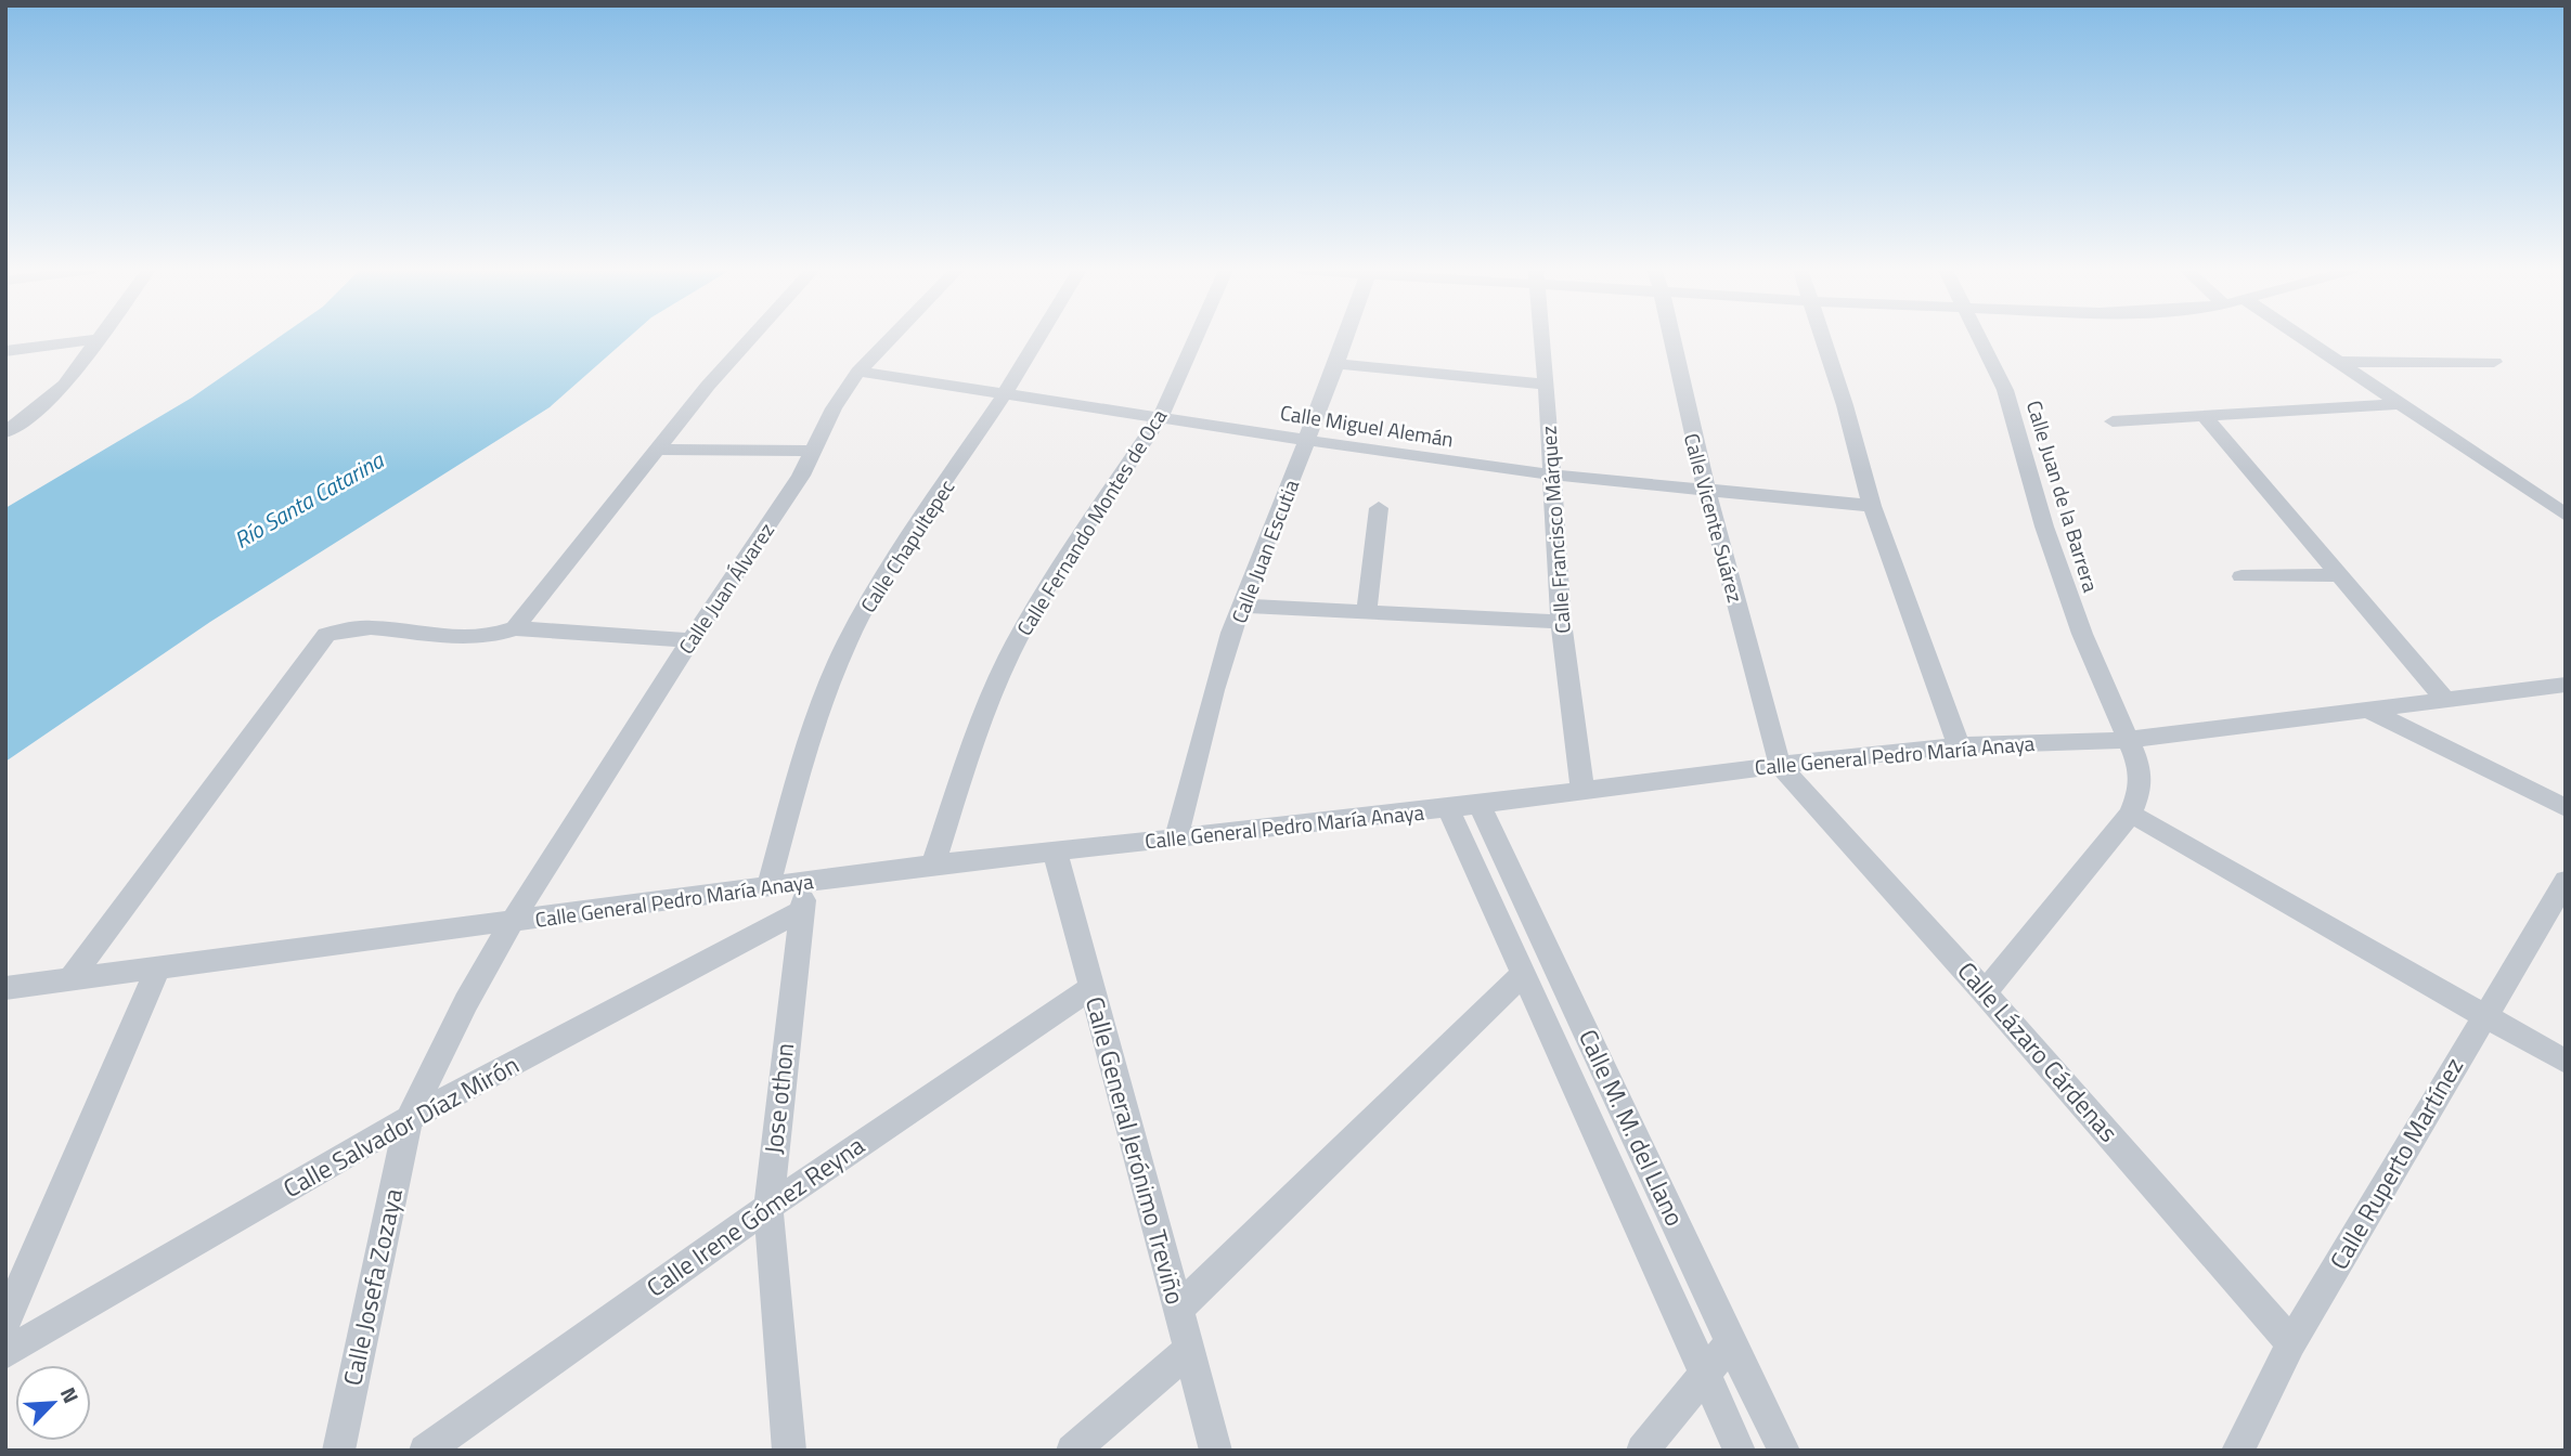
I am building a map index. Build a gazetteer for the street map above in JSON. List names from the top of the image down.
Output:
{
  "streets": {
    "street": [
      "Calle Miguel Alemán",
      "Calle Juan de la Barrera",
      "Calle Vicente Suárez",
      "Calle Fernando Montes de Oca",
      "Calle Francisco Márquez",
      "Calle Chapultepec",
      "Calle Juan Escutia",
      "Calle Juan Álvarez",
      "Calle General Pedro María Anaya",
      "Calle Lázaro Cárdenas",
      "Jose othon",
      "Calle Salvador Díaz Mirón",
      "Calle M. M. del Llano",
      "Calle General Jerónimo Treviño",
      "Calle Ruperto Martínez",
      "Calle Irene Gómez Reyna",
      "Calle Josefa Zozaya"
    ]
  },
  "crossings": [
    ["Calle Miguel Alemán", "Calle Vicente Suárez"],
    ["Calle Miguel Alemán", "Calle Fernando Montes de Oca"],
    ["Calle Miguel Alemán", "Calle Francisco Márquez"],
    ["Calle Miguel Alemán", "Calle Chapultepec"],
    ["Calle Miguel Alemán", "Calle Juan Escutia"],
    ["Calle Miguel Alemán", "Calle Juan Álvarez"],
    ["Calle Juan de la Barrera", "Calle General Pedro María Anaya"],
    ["Calle Vicente Suárez", "Calle General Pedro María Anaya"],
    ["Calle Vicente Suárez", "Calle Lázaro Cárdenas"],
    ["Calle Fernando Montes de Oca", "Calle General Pedro María Anaya"],
    ["Calle Francisco Márquez", "Calle General Pedro María Anaya"],
    ["Calle Chapultepec", "Calle General Pedro María Anaya"],
    ["Calle Juan Escutia", "Calle General Pedro María Anaya"],
    ["Calle Juan Álvarez", "Calle General Pedro María Anaya"],
    ["Calle Juan Álvarez", "Calle Josefa Zozaya"],
    ["Calle General Pedro María Anaya", "Calle Lázaro Cárdenas"],
    ["Calle General Pedro María Anaya", "Jose othon"],
    ["Calle General Pedro María Anaya", "Calle Salvador Díaz Mirón"],
    ["Calle General Pedro María Anaya", "Calle M. M. del Llano"],
    ["Calle General Pedro María Anaya", "Calle General Jerónimo Treviño"],
    ["Calle General Pedro María Anaya", "Calle Josefa Zozaya"],
    ["Calle Lázaro Cárdenas", "Calle Ruperto Martínez"],
    ["Jose othon", "Calle Salvador Díaz Mirón"],
    ["Jose othon", "Calle Irene Gómez Reyna"],
    ["Calle Salvador Díaz Mirón", "Calle Josefa Zozaya"],
    ["Calle General Jerónimo Treviño", "Calle Irene Gómez Reyna"]
  ],
  "water": ["Río Santa Catarina"],
  "north": "top right"
}
